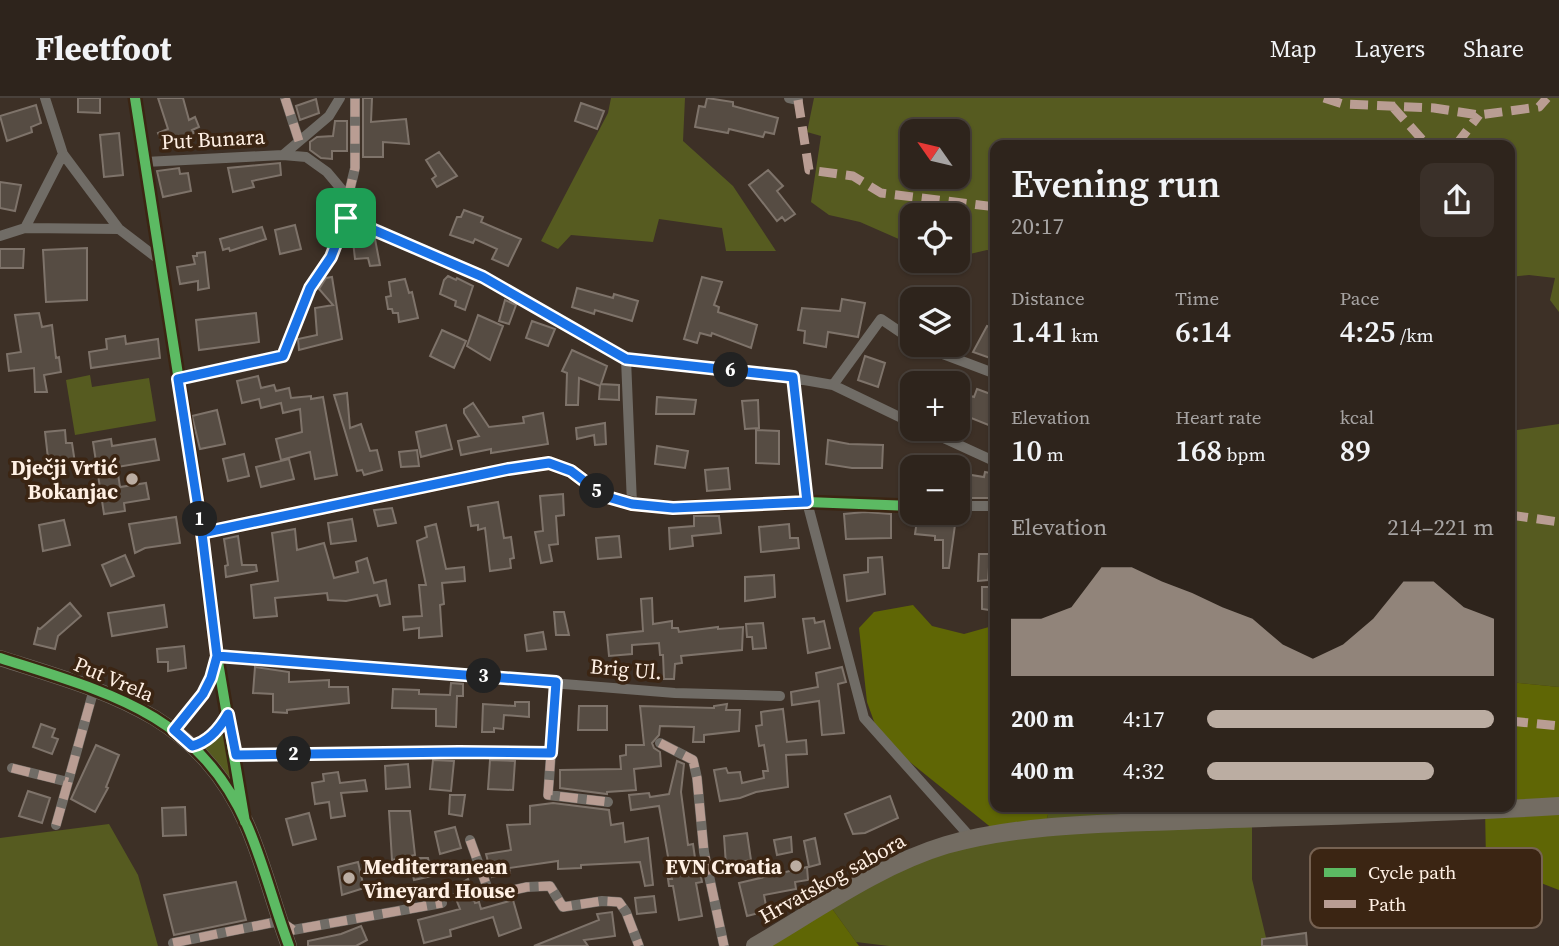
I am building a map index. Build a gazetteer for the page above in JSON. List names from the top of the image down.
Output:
{
  "streets": {
    "main road": ["Put Vrela", "Hrvatskog sabora"],
    "street": ["Put Bunara", "Brig Ul."]
  },
  "places": ["Dječji Vrtić Bokanjac", "EVN Croatia", "Mediterranean Vineyard House"],
  "legend": ["Cycle path", "Path"],
  "north": "top left",
  "page": {
    "header": "Fleetfoot",
    "nav": ["Map", "Layers", "Share"],
    "map_buttons": ["+", "−"],
    "heading": ["Evening run", "20:17"],
    "stats": [
      ["Distance", "1.41 km"],
      ["Time", "6:14"],
      ["Pace", "4:25 /km"],
      ["Elevation", "10 m"],
      ["Heart rate", "168 bpm"],
      ["kcal", "89"]
    ],
    "pins": [
      "6",
      "5",
      "1",
      "3",
      "2"
    ],
    "chart": ["Elevation", "214–221 m"],
    "list": [
      {
        "name": "200 m",
        "note": "4:17"
      },
      {
        "name": "400 m",
        "note": "4:32"
      }
    ]
  }
}
